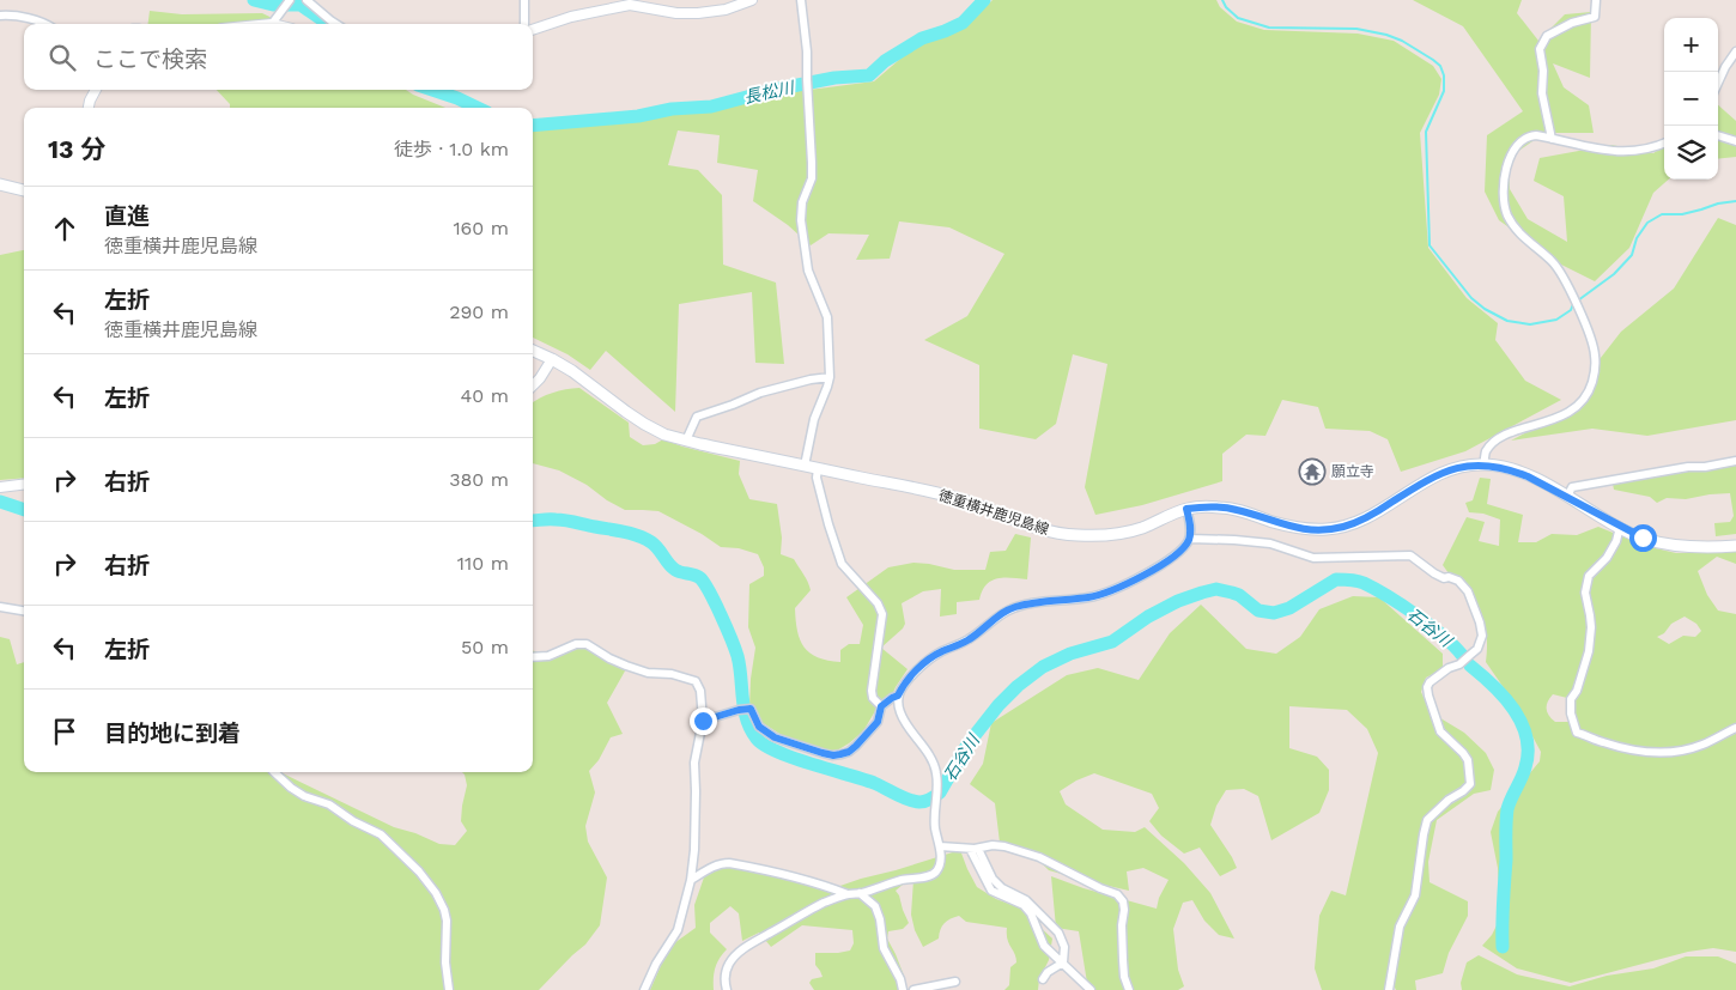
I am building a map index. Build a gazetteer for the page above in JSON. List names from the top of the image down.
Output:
{
  "streets": {
    "main road": ["徳重横井鹿児島線"]
  },
  "water": ["長松川", "石谷川"],
  "places": {
    "temple": ["願立寺"]
  },
  "page": {
    "map_buttons": ["+", "−"],
    "search": "ここで検索",
    "heading": ["13 分", "徒歩 · 1.0 km"],
    "list": [
      ["直進", "徳重横井鹿児島線", "160 m"],
      ["左折", "徳重横井鹿児島線", "290 m"],
      ["左折", "40 m"],
      ["右折", "380 m"],
      ["右折", "110 m"],
      ["左折", "50 m"],
      "目的地に到着"
    ]
  }
}
